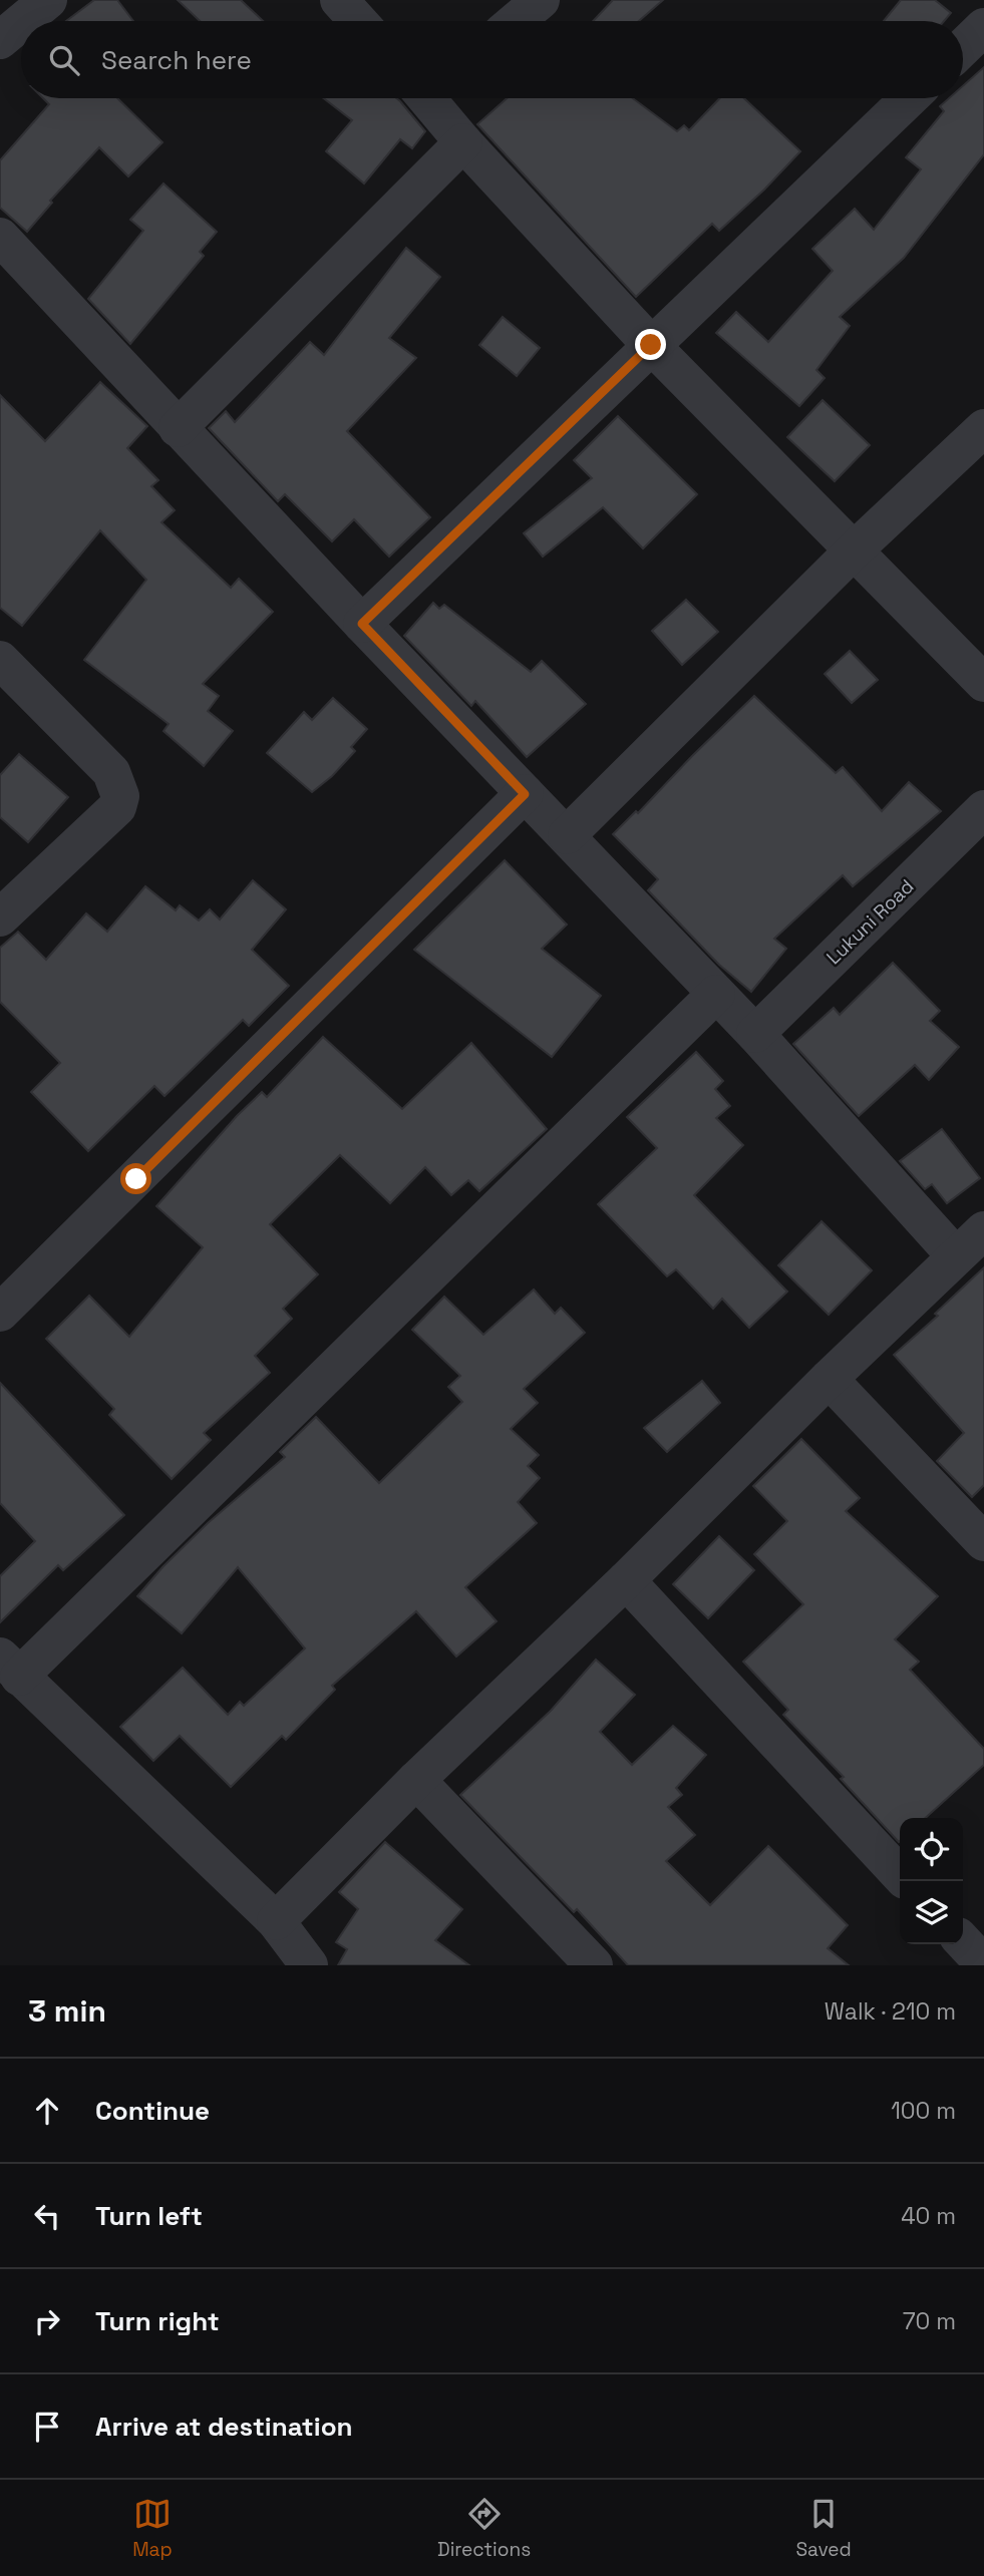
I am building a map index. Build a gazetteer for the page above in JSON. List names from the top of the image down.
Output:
{
  "streets": {
    "street": ["Lukuni Road"]
  },
  "page": {
    "search": "Search here",
    "heading": ["3 min", "Walk · 210 m"],
    "list": [
      ["Continue", "100 m"],
      ["Turn left", "40 m"],
      ["Turn right", "70 m"],
      "Arrive at destination"
    ],
    "nav": ["Map", "Directions", "Saved"]
  }
}
